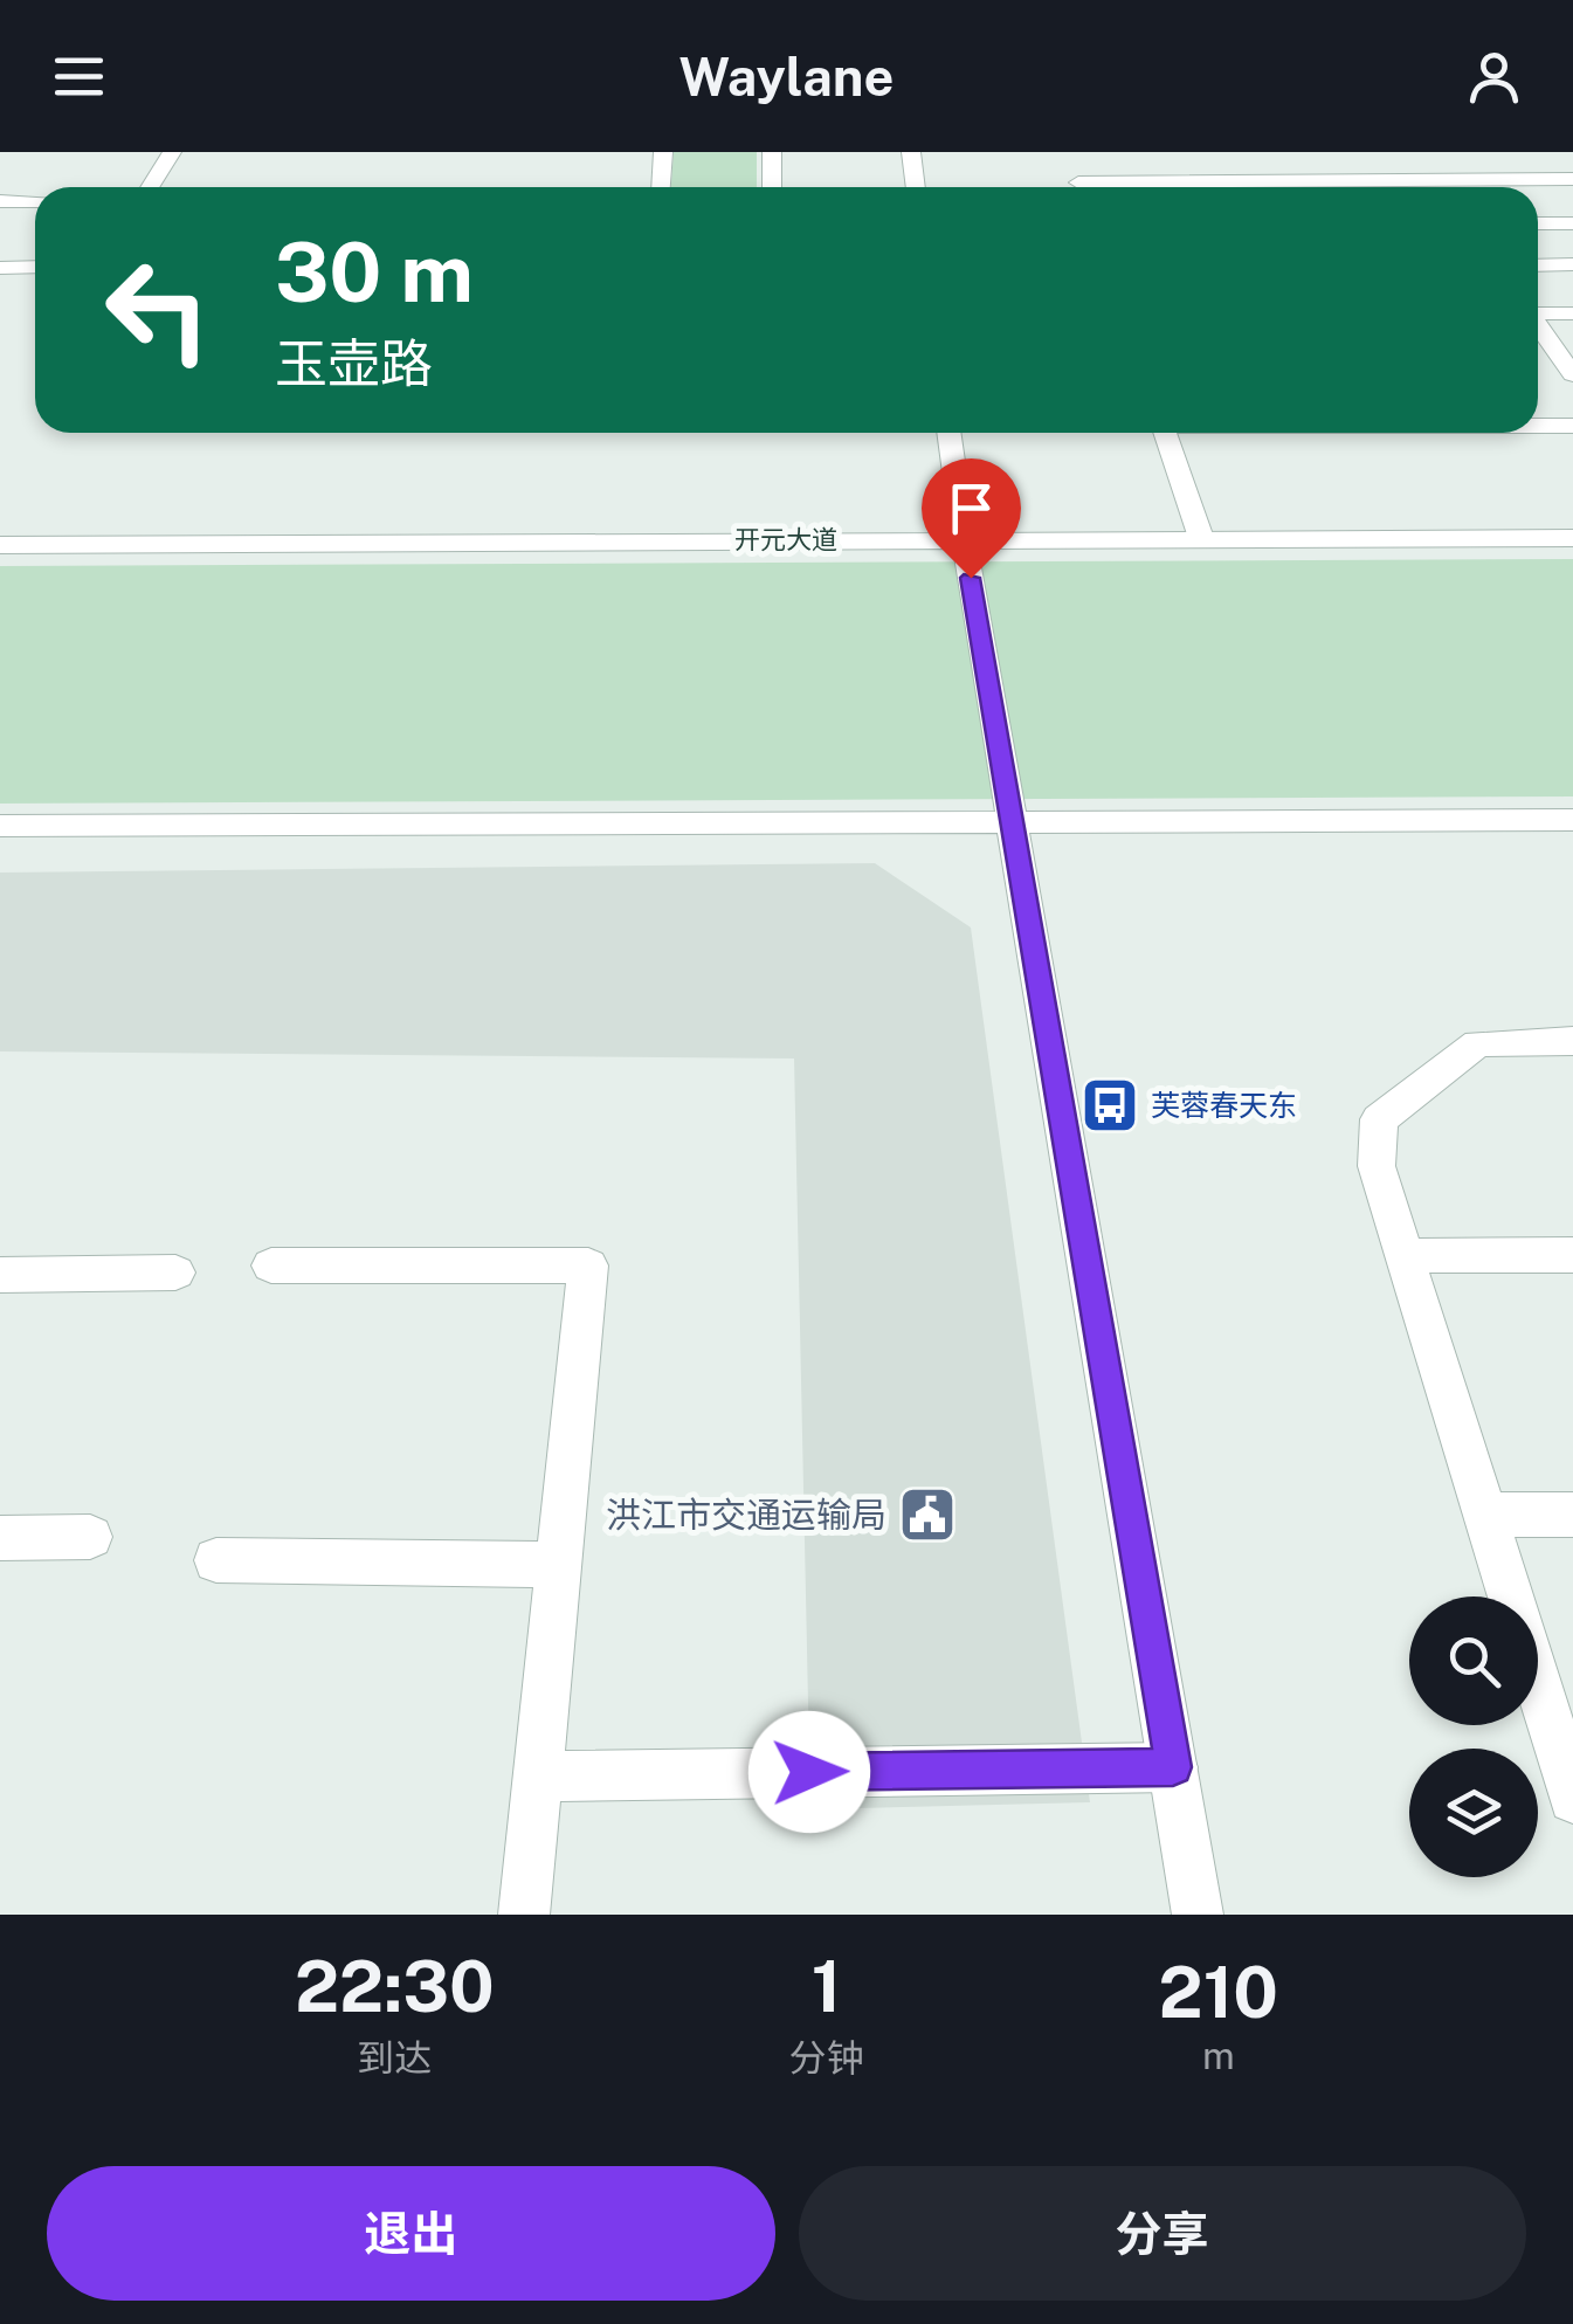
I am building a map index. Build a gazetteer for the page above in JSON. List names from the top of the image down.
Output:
{
  "streets": {
    "street": ["开元大道"]
  },
  "places": {
    "bus stop": ["芙蓉春天东"],
    "public building": ["洪江市交通运输局"]
  },
  "page": {
    "header": "Waylane",
    "turn": ["30 m", "玉壶路"],
    "eta": [
      "22:30",
      "到达",
      "1",
      "分钟",
      "210",
      "m"
    ],
    "buttons": ["退出", "分享"]
  }
}
